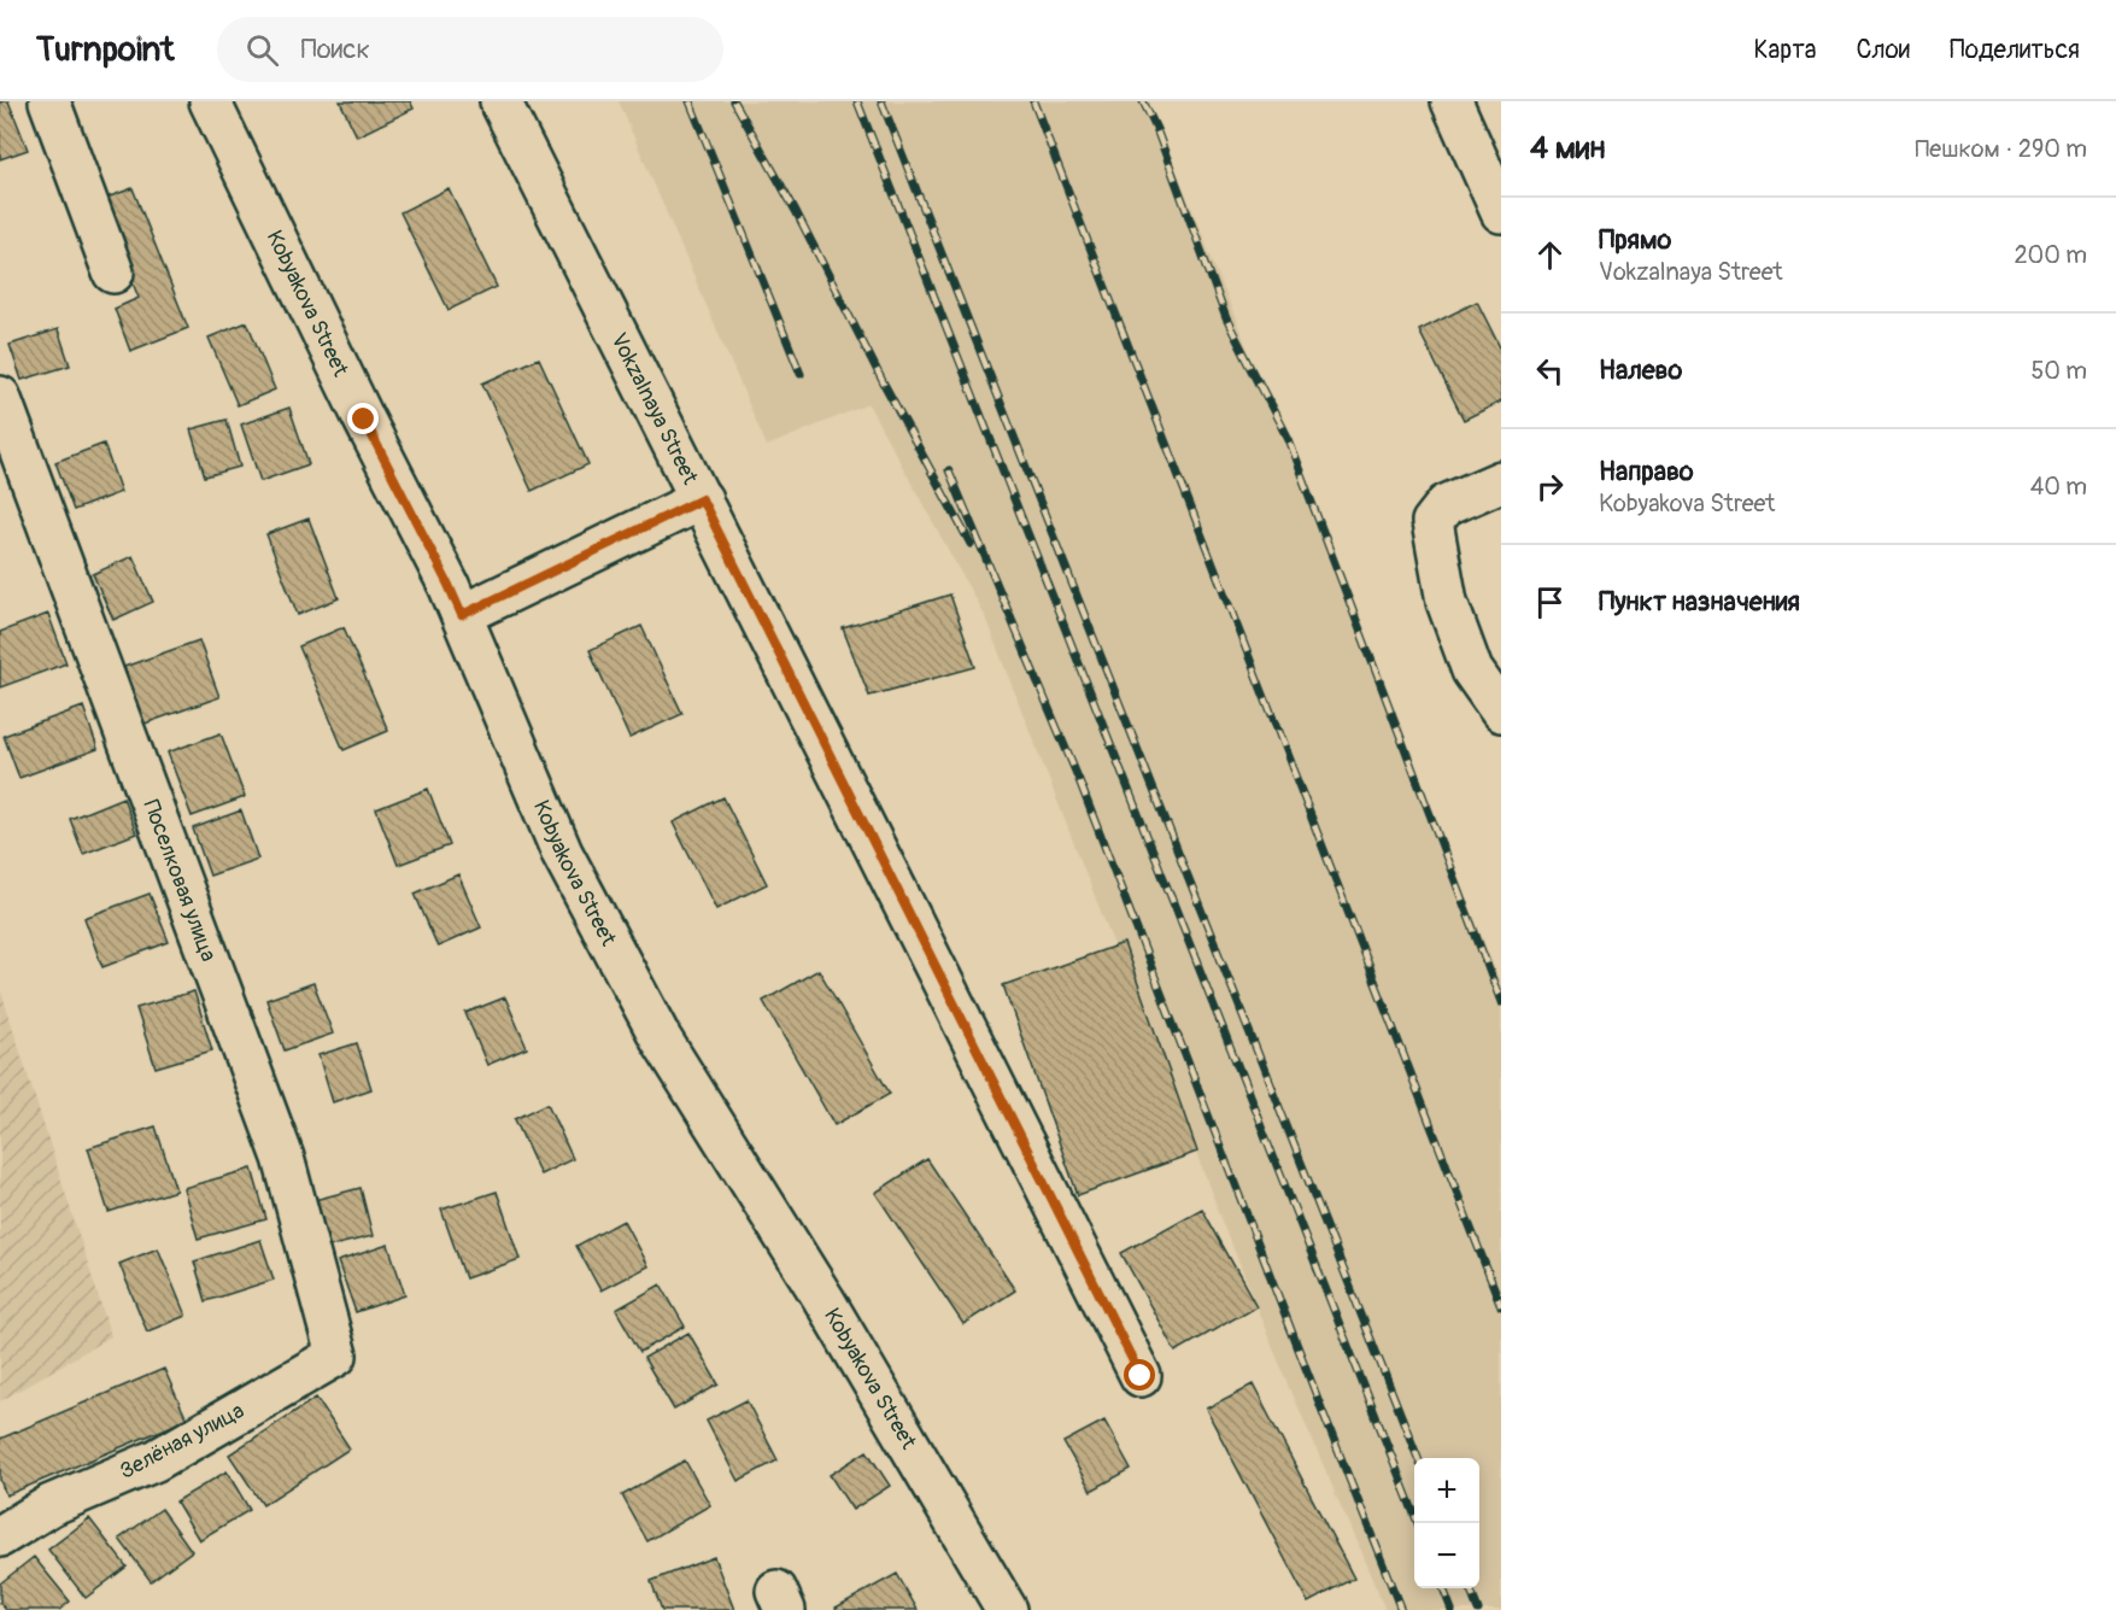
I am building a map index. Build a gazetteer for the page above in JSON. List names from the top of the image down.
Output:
{
  "streets": {
    "street": [
      "Kobyakova Street",
      "Vokzalnaya Street",
      "Поселковая улица",
      "Зелёная улица"
    ]
  },
  "crossings": [
    ["Поселковая улица", "Зелёная улица"]
  ],
  "page": {
    "header": "Turnpoint",
    "search": "Поиск",
    "nav": ["Карта", "Слои", "Поделиться"],
    "heading": ["4 мин", "Пешком · 290 m"],
    "list": [
      ["Прямо", "Vokzalnaya Street", "200 m"],
      ["Налево", "50 m"],
      ["Направо", "Kobyakova Street", "40 m"],
      "Пункт назначения"
    ],
    "map_buttons": ["+", "−"]
  }
}
